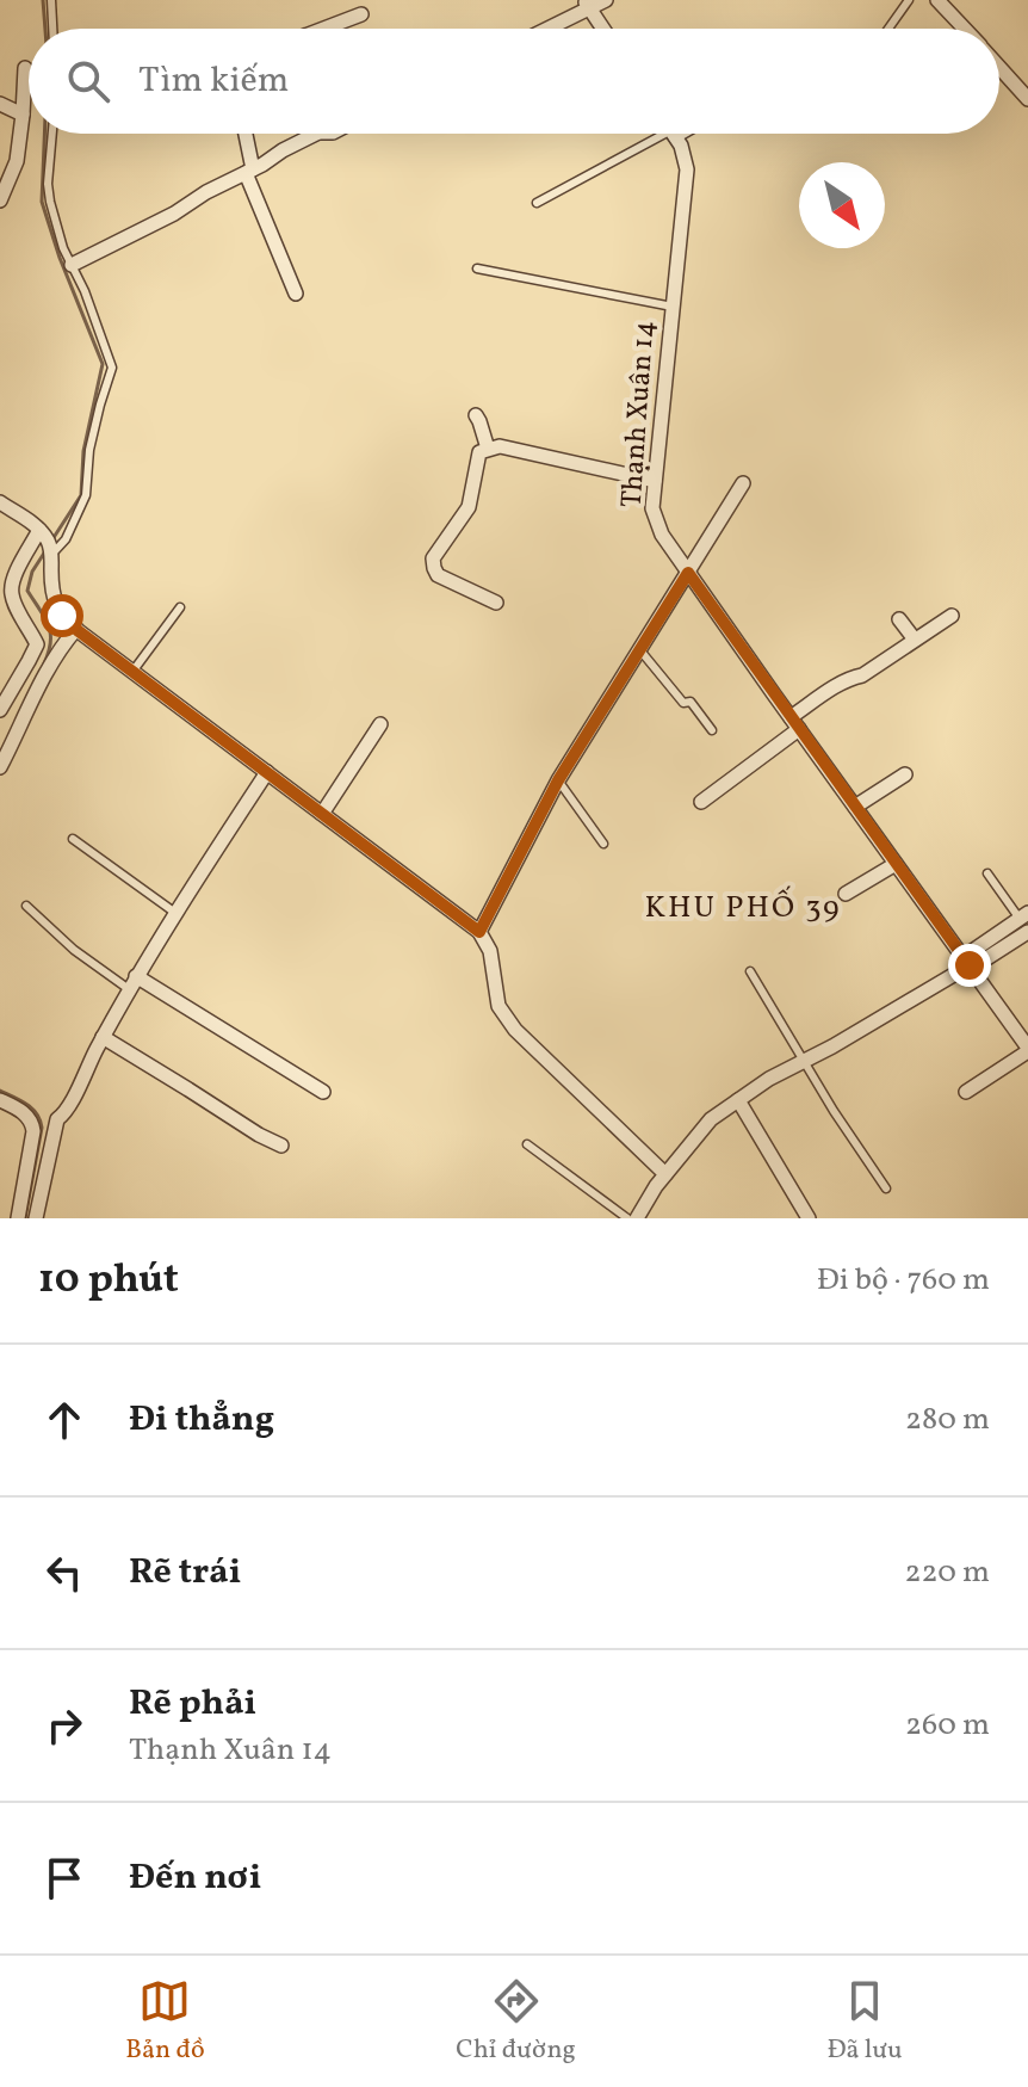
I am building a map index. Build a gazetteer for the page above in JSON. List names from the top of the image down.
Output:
{
  "streets": {
    "street": ["Thạnh Xuân 14"]
  },
  "districts": ["KHU PHỐ 39"],
  "north": "bottom right",
  "page": {
    "search": "Tìm kiếm",
    "heading": ["10 phút", "Đi bộ · 760 m"],
    "list": [
      ["Đi thẳng", "280 m"],
      ["Rẽ trái", "220 m"],
      ["Rẽ phải", "Thạnh Xuân 14", "260 m"],
      "Đến nơi"
    ],
    "nav": ["Bản đồ", "Chỉ đường", "Đã lưu"]
  }
}
